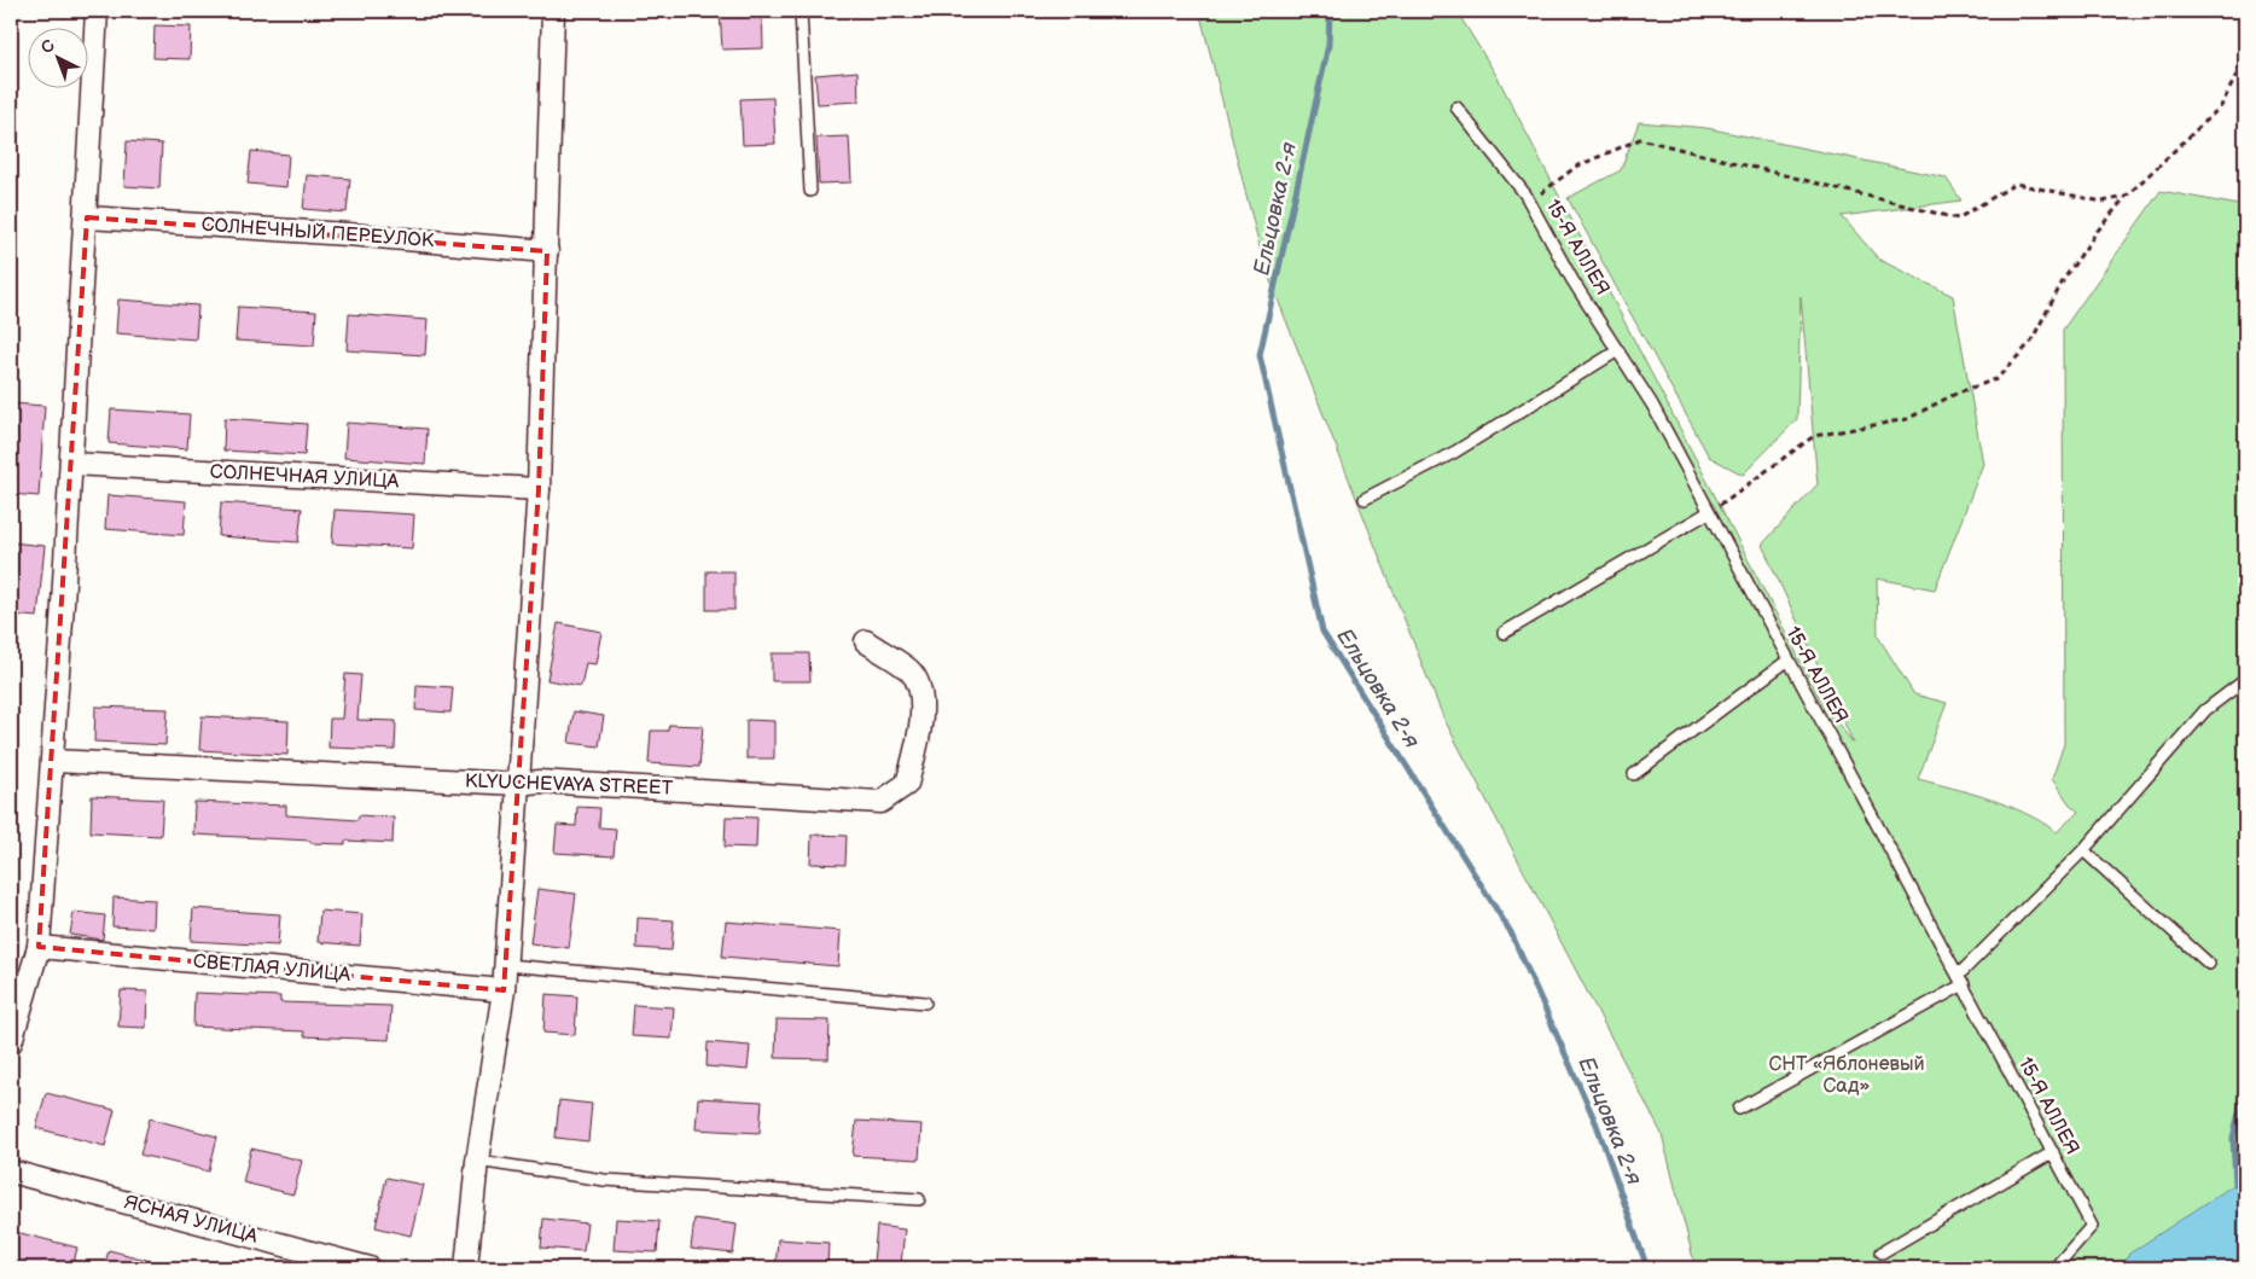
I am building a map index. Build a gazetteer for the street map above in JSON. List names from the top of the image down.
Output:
{
  "streets": {
    "street": [
      "СОЛНЕЧНЫЙ ПЕРЕУЛОК",
      "СОЛНЕЧНАЯ УЛИЦА",
      "KLYUCHEVAYA STREET",
      "СВЕТЛАЯ УЛИЦА",
      "ЯСНАЯ УЛИЦА"
    ],
    "lane": ["15-Я АЛЛЕЯ"]
  },
  "water": ["Ельцовка 2-я"],
  "parks": ["СНТ «Яблоневый Сад»"],
  "north": "top left"
}
